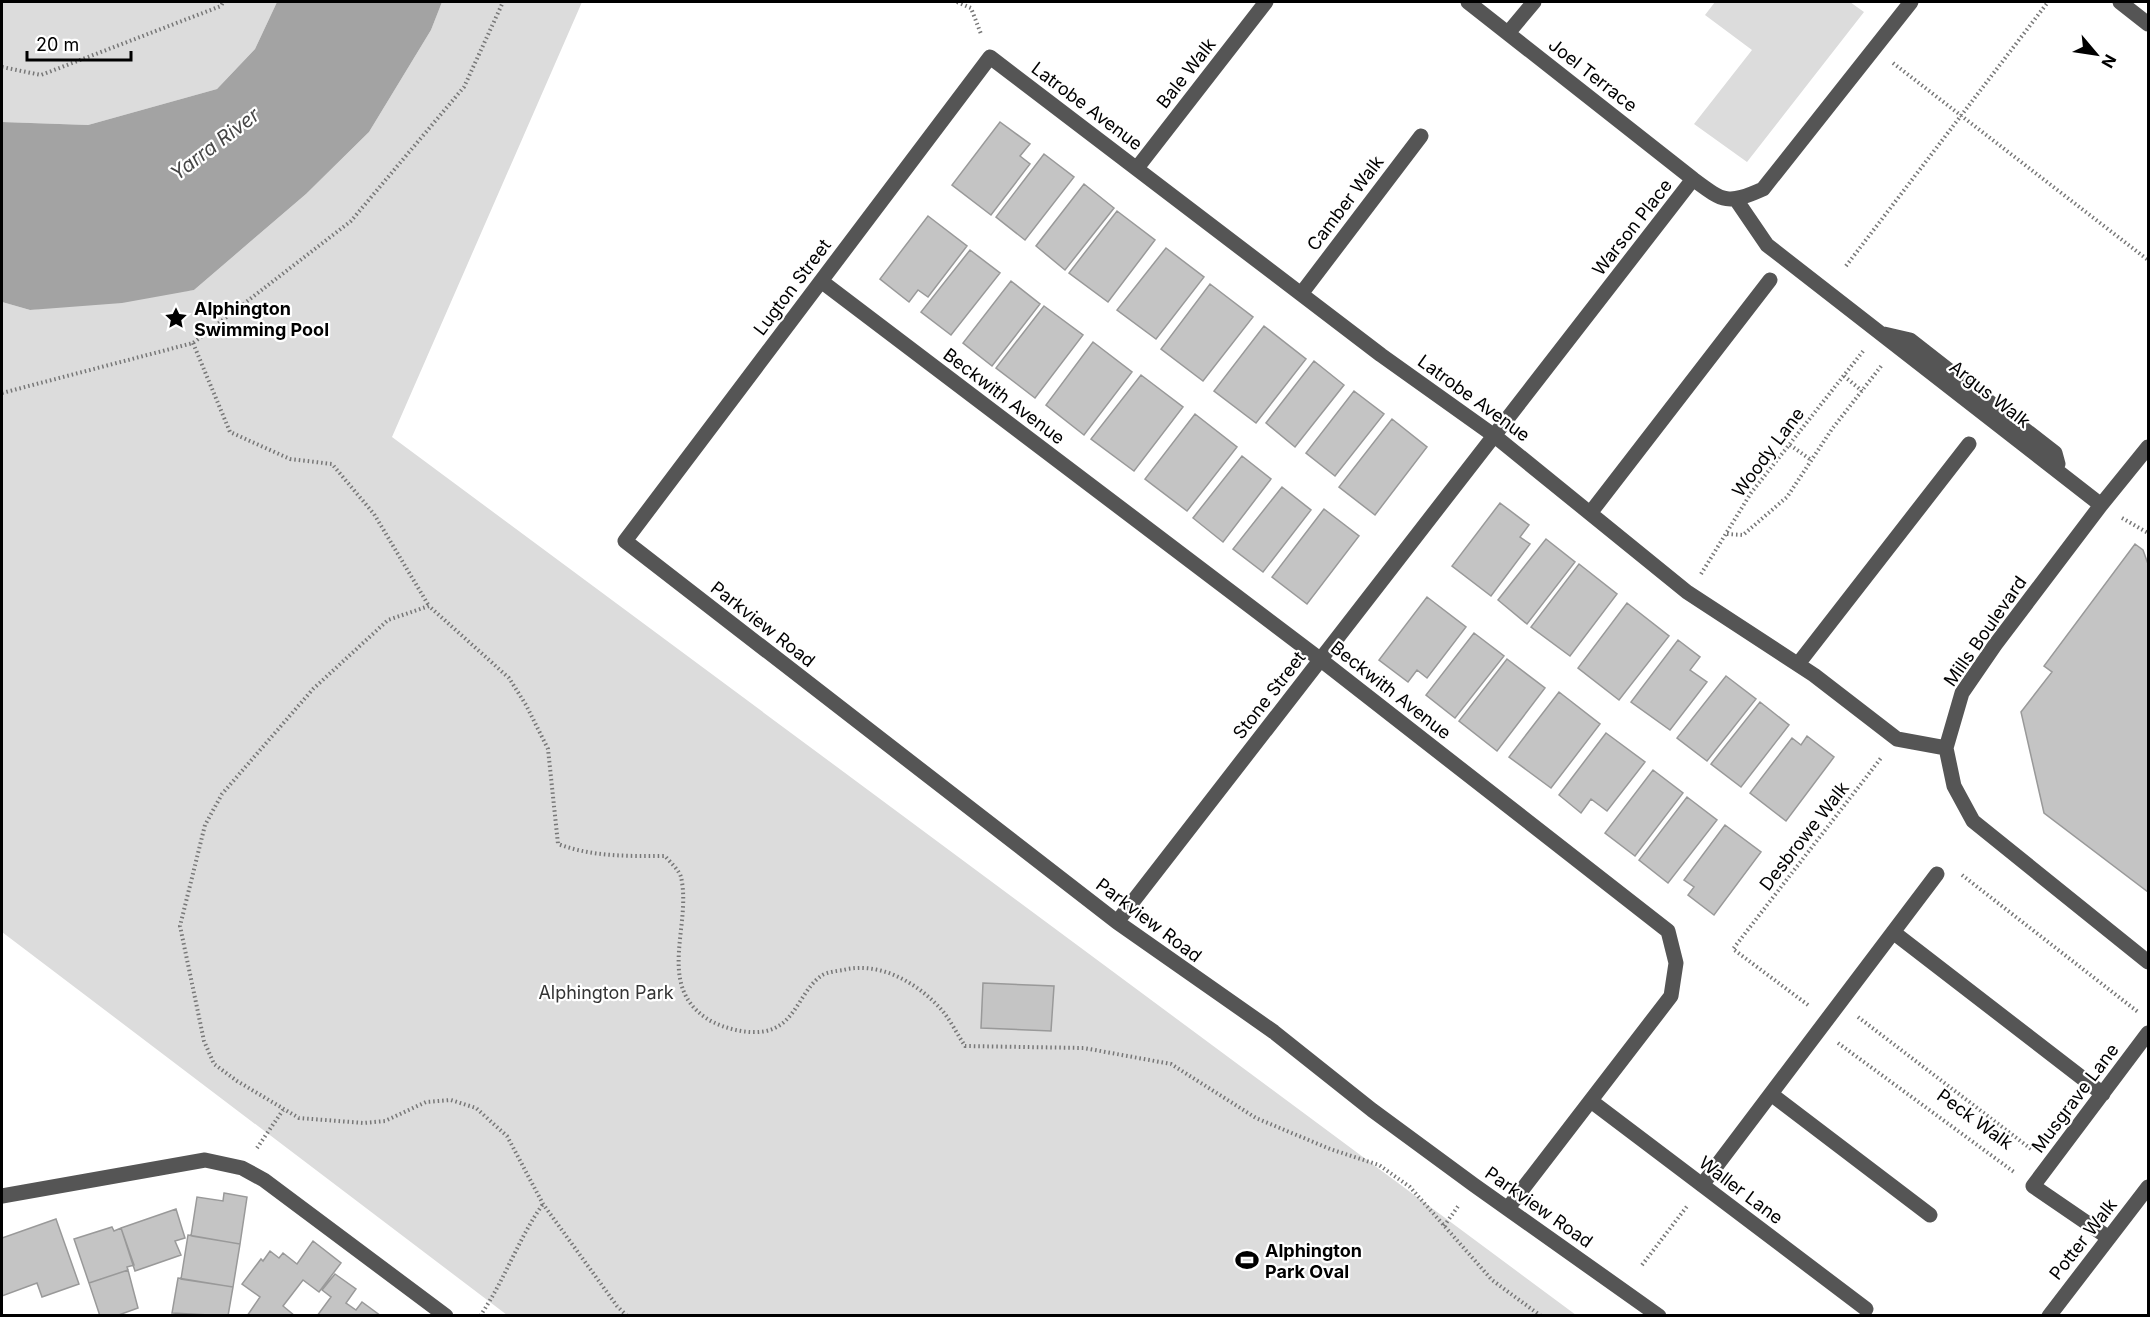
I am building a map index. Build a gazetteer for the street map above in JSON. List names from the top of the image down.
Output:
{
  "streets": {
    "street": [
      "Bale Walk",
      "Joel Terrace",
      "Latrobe Avenue",
      "Camber Walk",
      "Warson Place",
      "Lugton Street",
      "Argus Walk",
      "Beckwith Avenue",
      "Parkview Road",
      "Mills Boulevard",
      "Stone Street",
      "Musgrave Lane",
      "Waller Lane",
      "Potter Walk"
    ],
    "path": ["Woody Lane", "Desbrowe Walk", "Peck Walk"]
  },
  "crossings": [
    ["Bale Walk", "Latrobe Avenue"],
    ["Joel Terrace", "Warson Place"],
    ["Latrobe Avenue", "Camber Walk"],
    ["Latrobe Avenue", "Warson Place"],
    ["Latrobe Avenue", "Lugton Street"],
    ["Latrobe Avenue", "Woody Lane"],
    ["Latrobe Avenue", "Mills Boulevard"],
    ["Latrobe Avenue", "Stone Street"],
    ["Latrobe Avenue", "Desbrowe Walk"],
    ["Warson Place", "Argus Walk"],
    ["Warson Place", "Stone Street"],
    ["Lugton Street", "Beckwith Avenue"],
    ["Lugton Street", "Parkview Road"],
    ["Argus Walk", "Woody Lane"],
    ["Argus Walk", "Mills Boulevard"],
    ["Beckwith Avenue", "Parkview Road"],
    ["Beckwith Avenue", "Stone Street"],
    ["Beckwith Avenue", "Waller Lane"],
    ["Parkview Road", "Stone Street"],
    ["Desbrowe Walk", "Peck Walk"],
    ["Musgrave Lane", "Peck Walk"]
  ],
  "water": ["Yarra River"],
  "parks": ["Alphington Park"],
  "places": {
    "place": ["Alphington Swimming Pool"],
    "sports": ["Alphington Park Oval"]
  },
  "scale_bar": "20 m",
  "north": "bottom right"
}
